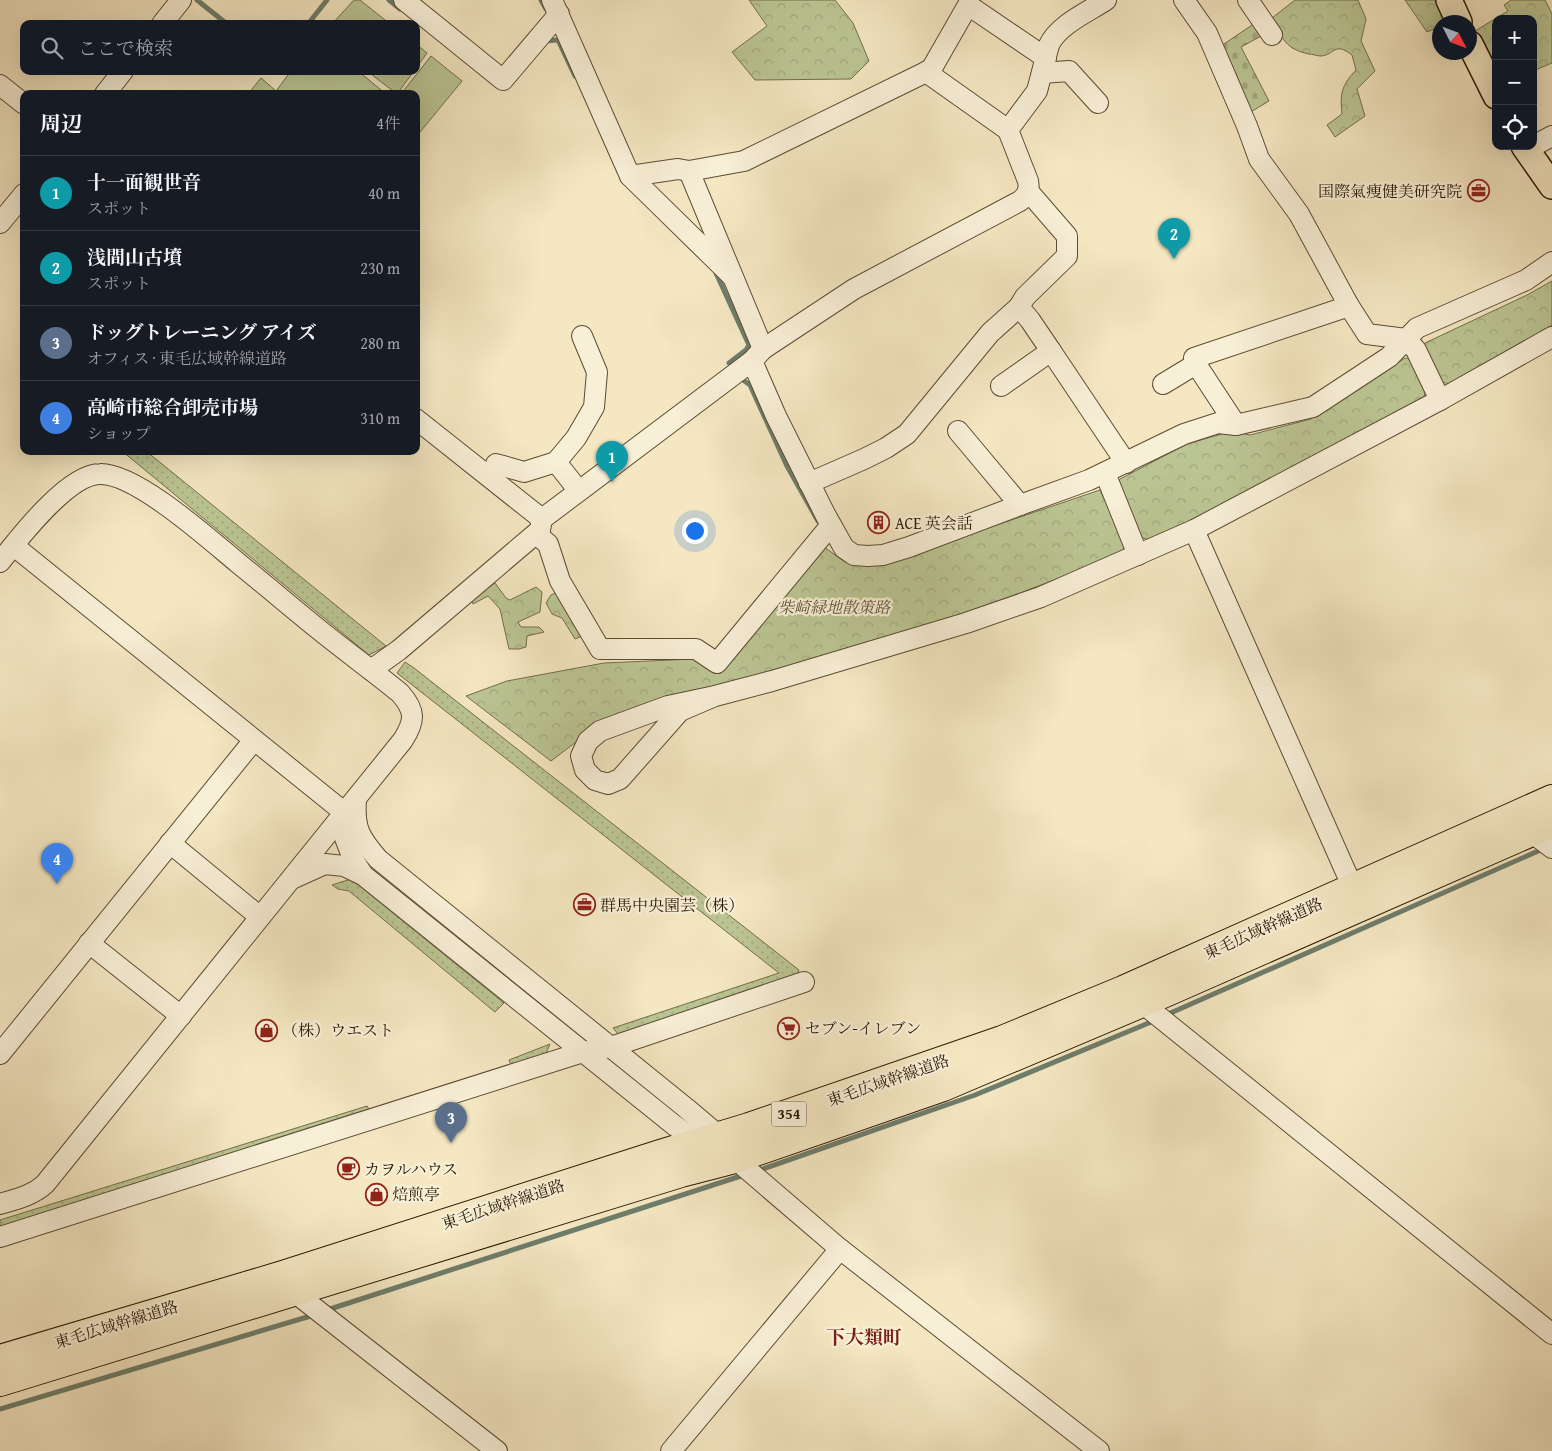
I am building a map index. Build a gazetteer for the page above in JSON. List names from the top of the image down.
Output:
{
  "streets": {
    "highway": ["東毛広域幹線道路", "354"]
  },
  "districts": ["下大類町"],
  "parks": ["柴崎緑地散策路"],
  "places": {
    "office": ["国際氣痩健美研究院", "群馬中央園芸（株）"],
    "building": ["ACE 英会話"],
    "supermarket": ["セブン-イレブン"],
    "shop": ["（株）ウエスト", "焙煎亭"],
    "cafe": ["カヲルハウス"]
  },
  "north": "bottom right",
  "page": {
    "map_buttons": ["+", "−"],
    "search": "ここで検索",
    "heading": ["周辺", "4件"],
    "list": [
      {
        "mark": "1",
        "name": "十一面観世音",
        "note": "スポット",
        "value": "40 m"
      },
      {
        "mark": "2",
        "name": "浅間山古墳",
        "note": "スポット",
        "value": "230 m"
      },
      {
        "mark": "3",
        "name": "ドッグトレーニング アイズ",
        "note": "オフィス · 東毛広域幹線道路",
        "value": "280 m"
      },
      {
        "mark": "4",
        "name": "高崎市総合卸売市場",
        "note": "ショップ",
        "value": "310 m"
      }
    ],
    "pins": [
      "2",
      "1",
      "4",
      "3"
    ]
  }
}
